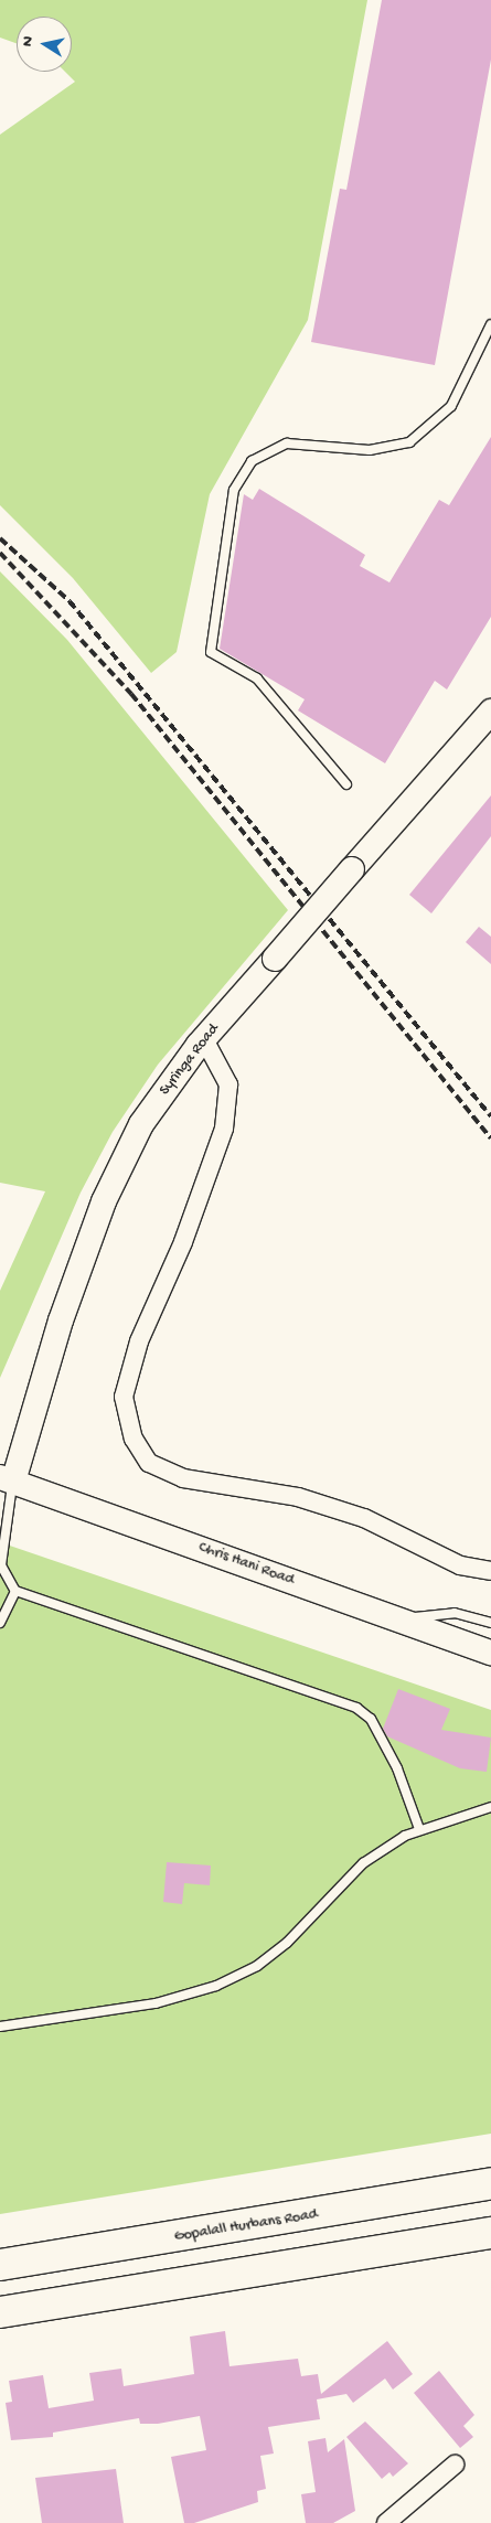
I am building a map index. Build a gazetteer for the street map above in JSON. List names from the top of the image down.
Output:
{
  "streets": {
    "highway": ["Gopalall Hurbans Road"],
    "street": ["Syringa Road", "Chris Hani Road"]
  },
  "crossings": [
    ["Syringa Road", "Chris Hani Road"]
  ],
  "north": "left"
}
